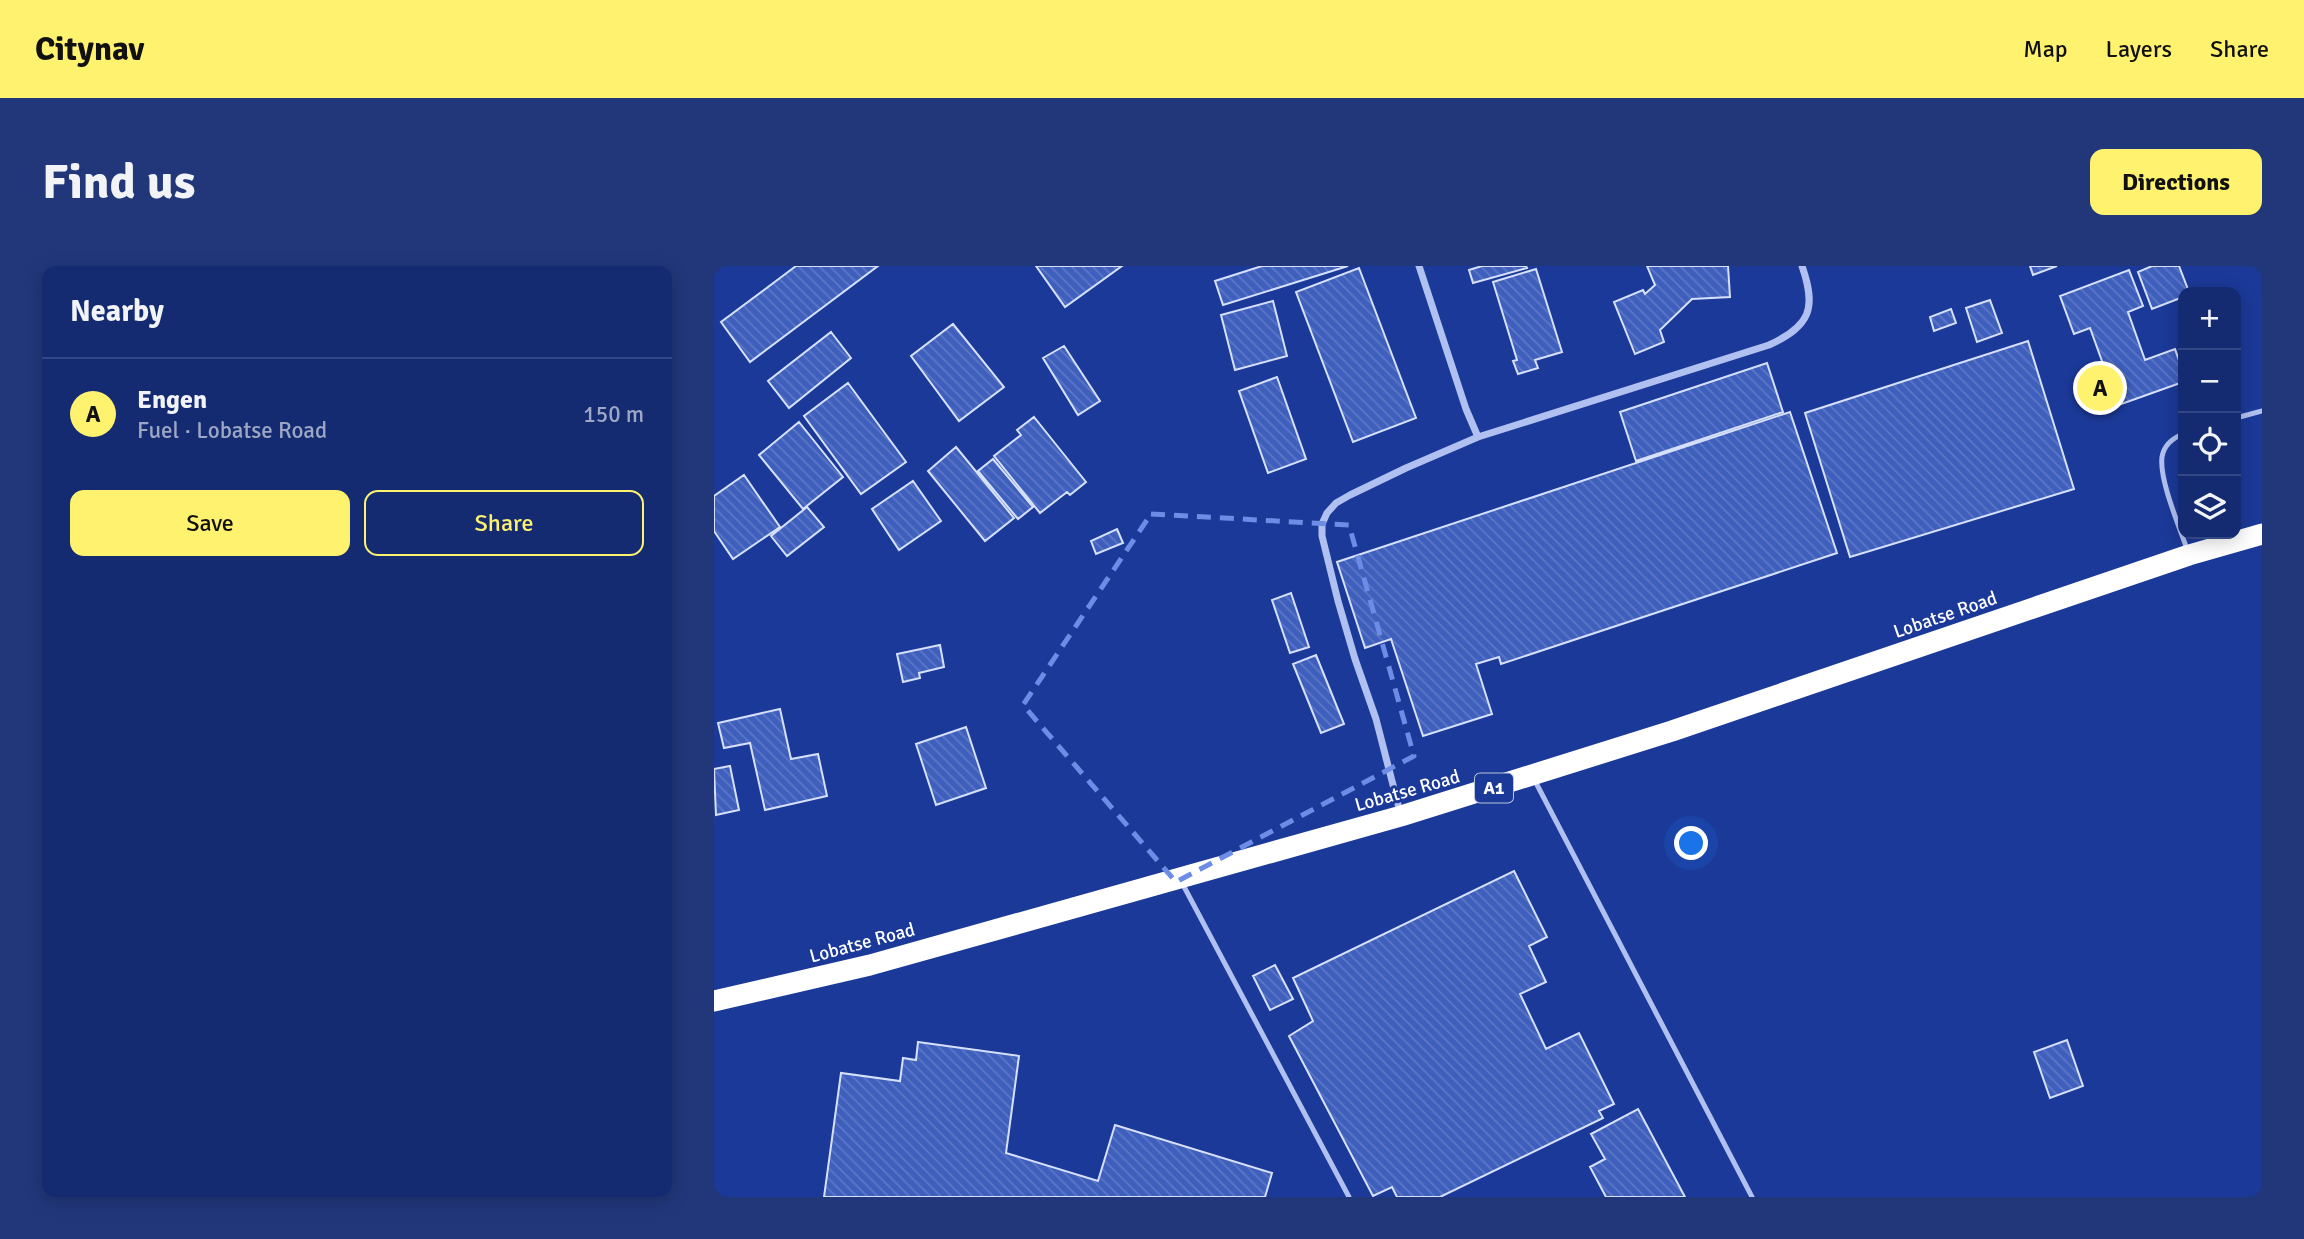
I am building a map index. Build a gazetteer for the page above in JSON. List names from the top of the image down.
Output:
{
  "streets": {
    "highway": ["Lobatse Road", "A1"]
  },
  "page": {
    "header": "Citynav",
    "nav": ["Map", "Layers", "Share"],
    "buttons": [
      "Directions",
      ["Save", "Share"]
    ],
    "title": "Find us",
    "heading": "Nearby",
    "map_buttons": ["+", "−"],
    "list": [
      {
        "mark": "A",
        "name": "Engen",
        "note": "Fuel · Lobatse Road",
        "value": "150 m"
      }
    ],
    "pins": "A"
  }
}
